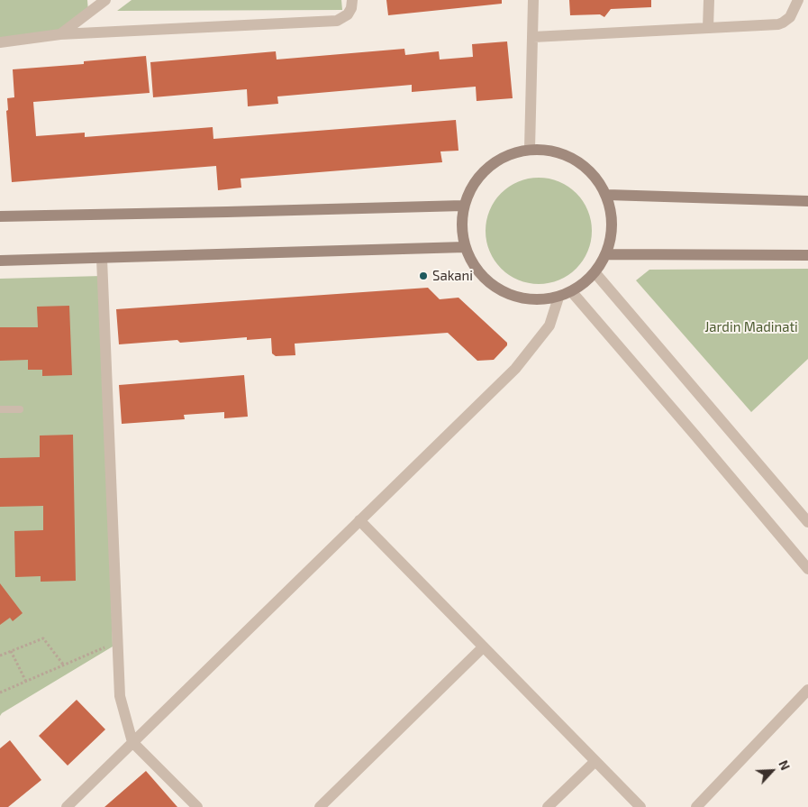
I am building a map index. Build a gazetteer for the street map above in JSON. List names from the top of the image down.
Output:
{
  "parks": ["Jardin Madinati"],
  "places": ["Sakani"],
  "north": "top right"
}
